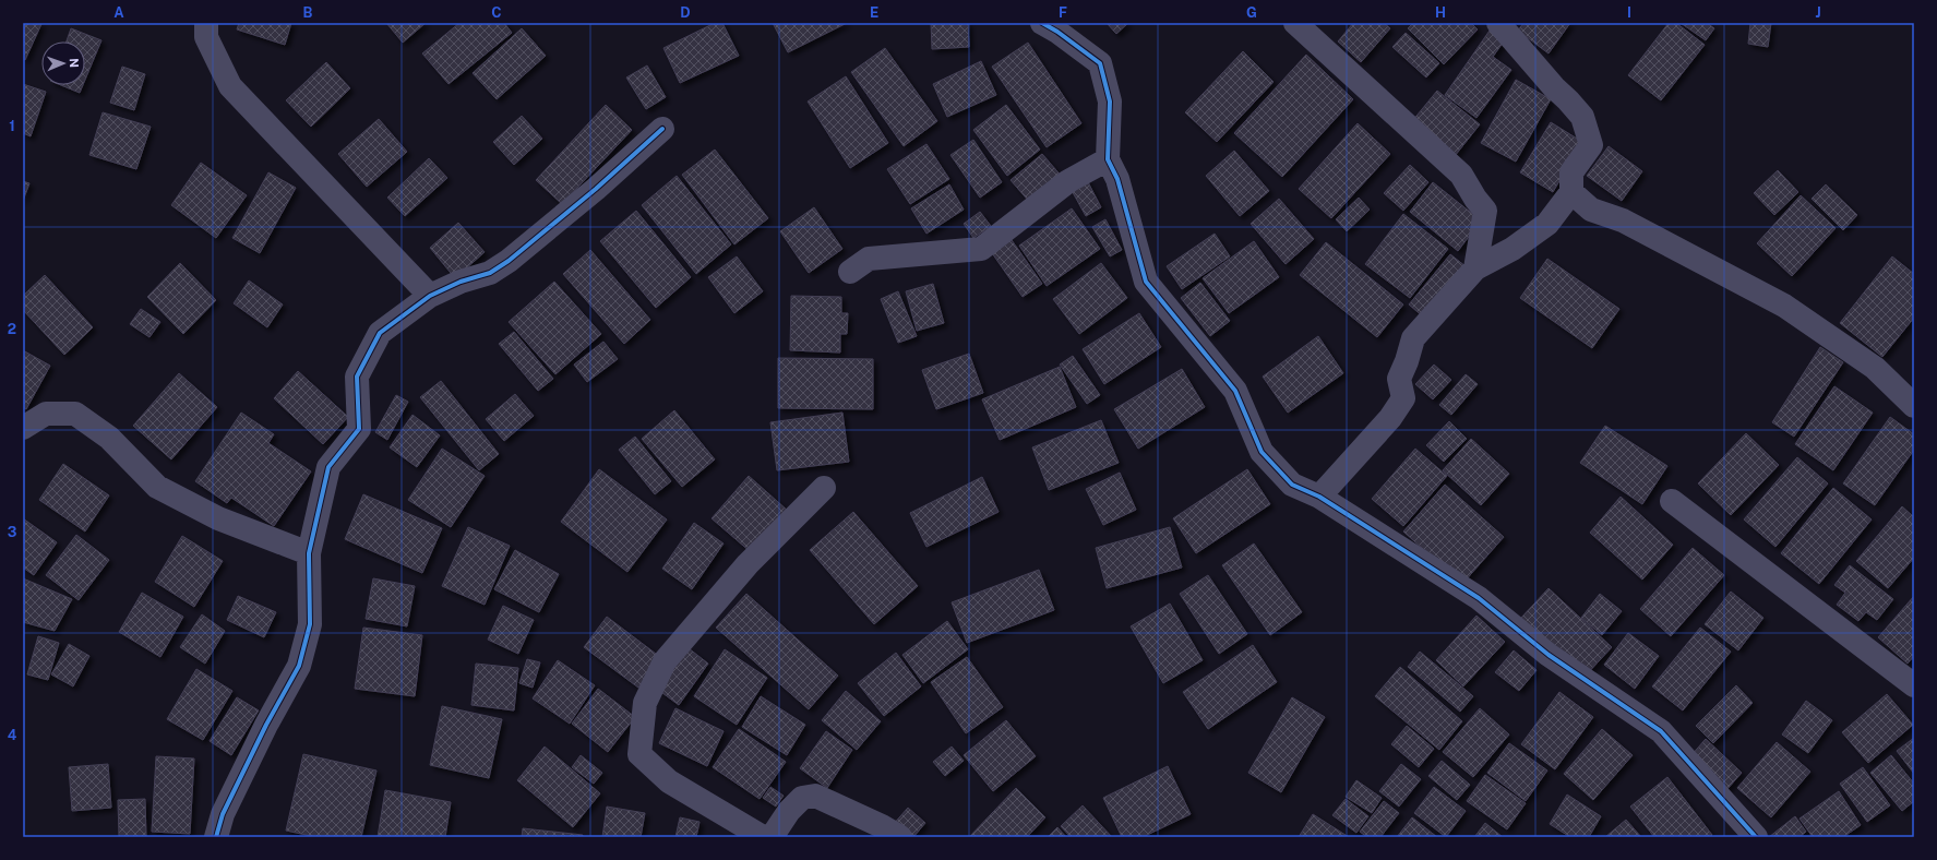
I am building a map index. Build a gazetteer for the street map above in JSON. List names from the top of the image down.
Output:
{
  "north": "right",
  "grid": {
    "columns": [
      "A",
      "B",
      "C",
      "D",
      "E",
      "F",
      "G",
      "H",
      "I",
      "J"
    ],
    "rows": [
      "1",
      "2",
      "3",
      "4"
    ]
  }
}
